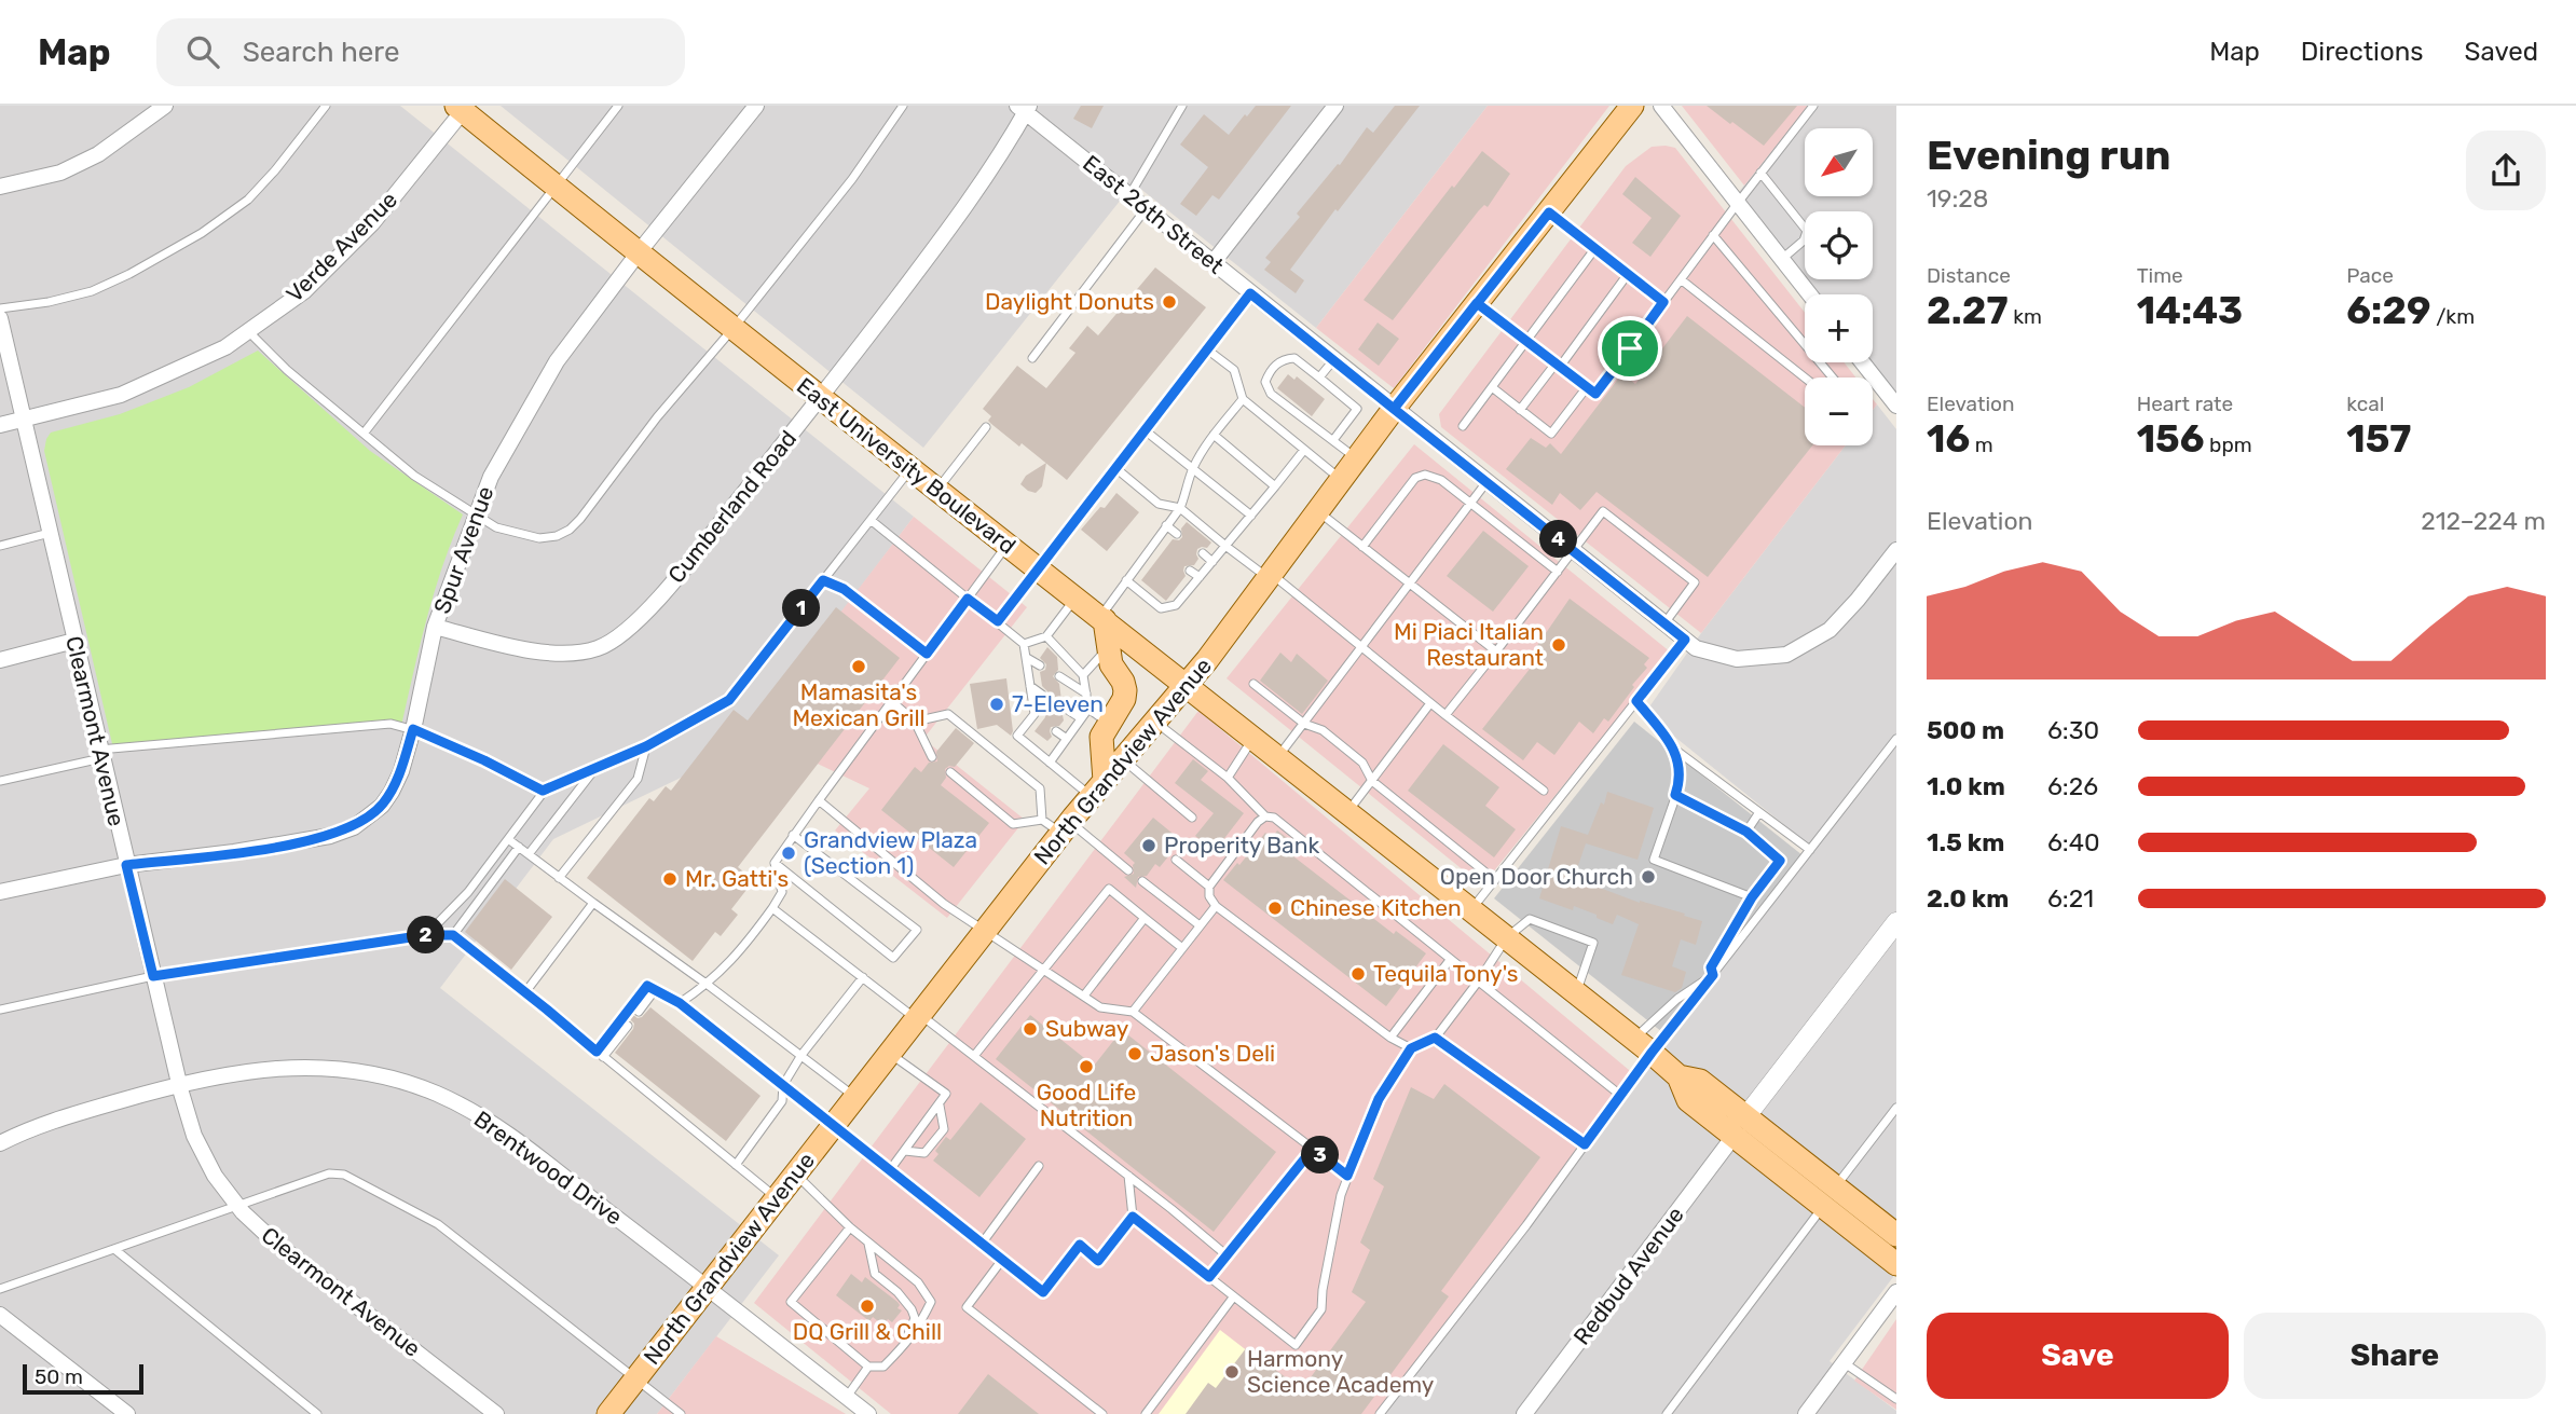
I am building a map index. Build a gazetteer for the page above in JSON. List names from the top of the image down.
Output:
{
  "streets": {
    "main road": ["East University Boulevard", "North Grandview Avenue"],
    "street": [
      "East 26th Street",
      "Verde Avenue",
      "Cumberland Road",
      "Spur Avenue",
      "Clearmont Avenue",
      "Brentwood Drive",
      "Redbud Avenue"
    ]
  },
  "crossings": [
    ["East 26th Street", "Cumberland Road"],
    ["East 26th Street", "North Grandview Avenue"],
    ["Verde Avenue", "East University Boulevard"],
    ["Verde Avenue", "Clearmont Avenue"],
    ["East University Boulevard", "Cumberland Road"],
    ["East University Boulevard", "Spur Avenue"],
    ["East University Boulevard", "North Grandview Avenue"],
    ["East University Boulevard", "Redbud Avenue"],
    ["Cumberland Road", "Spur Avenue"],
    ["Spur Avenue", "Clearmont Avenue"],
    ["Clearmont Avenue", "Brentwood Drive"],
    ["North Grandview Avenue", "Brentwood Drive"]
  ],
  "places": [
    "Daylight Donuts",
    "Mi Piaci Italian Restaurant",
    "Mamasita's Mexican Grill",
    "7-Eleven",
    "Properity Bank",
    "Grandview Plaza (Section 1)",
    "Open Door Church",
    "Mr. Gatti's",
    "Chinese Kitchen",
    "Tequila Tony's",
    "Subway",
    "Jason's Deli",
    "Good Life Nutrition",
    "DQ Grill & Chill",
    "Harmony Science Academy"
  ],
  "scale_bar": "50 m",
  "north": "bottom left",
  "page": {
    "header": "Map",
    "search": "Search here",
    "nav": ["Map", "Directions", "Saved"],
    "heading": ["Evening run", "19:28"],
    "map_buttons": ["+", "−"],
    "stats": [
      ["Distance", "2.27 km"],
      ["Time", "14:43"],
      ["Pace", "6:29 /km"],
      ["Elevation", "16 m"],
      ["Heart rate", "156 bpm"],
      ["kcal", "157"]
    ],
    "chart": ["Elevation", "212–224 m"],
    "pins": [
      "4",
      "1",
      "2",
      "3"
    ],
    "list": [
      {
        "name": "500 m",
        "note": "6:30"
      },
      {
        "name": "1.0 km",
        "note": "6:26"
      },
      {
        "name": "1.5 km",
        "note": "6:40"
      },
      {
        "name": "2.0 km",
        "note": "6:21"
      }
    ],
    "buttons": ["Save", "Share"],
    "scale": "50 m"
  }
}
